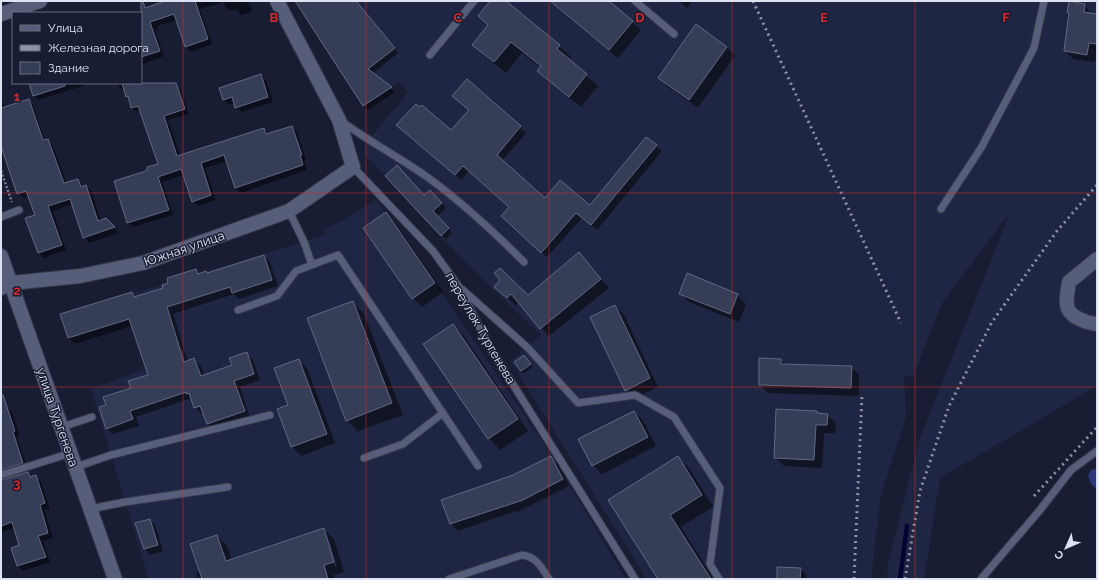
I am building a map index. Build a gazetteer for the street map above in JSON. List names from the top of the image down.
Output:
{
  "streets": {
    "street": ["Южная улица", "переулок Тургенева", "улица Тургенева"]
  },
  "crossings": [
    ["Южная улица", "переулок Тургенева"],
    ["Южная улица", "улица Тургенева"]
  ],
  "legend": ["Улица", "Железная дорога", "Здание"],
  "north": "bottom left",
  "grid": {
    "columns": [
      "B",
      "C",
      "D",
      "E",
      "F"
    ],
    "rows": ["1", "2", "3"]
  }
}
